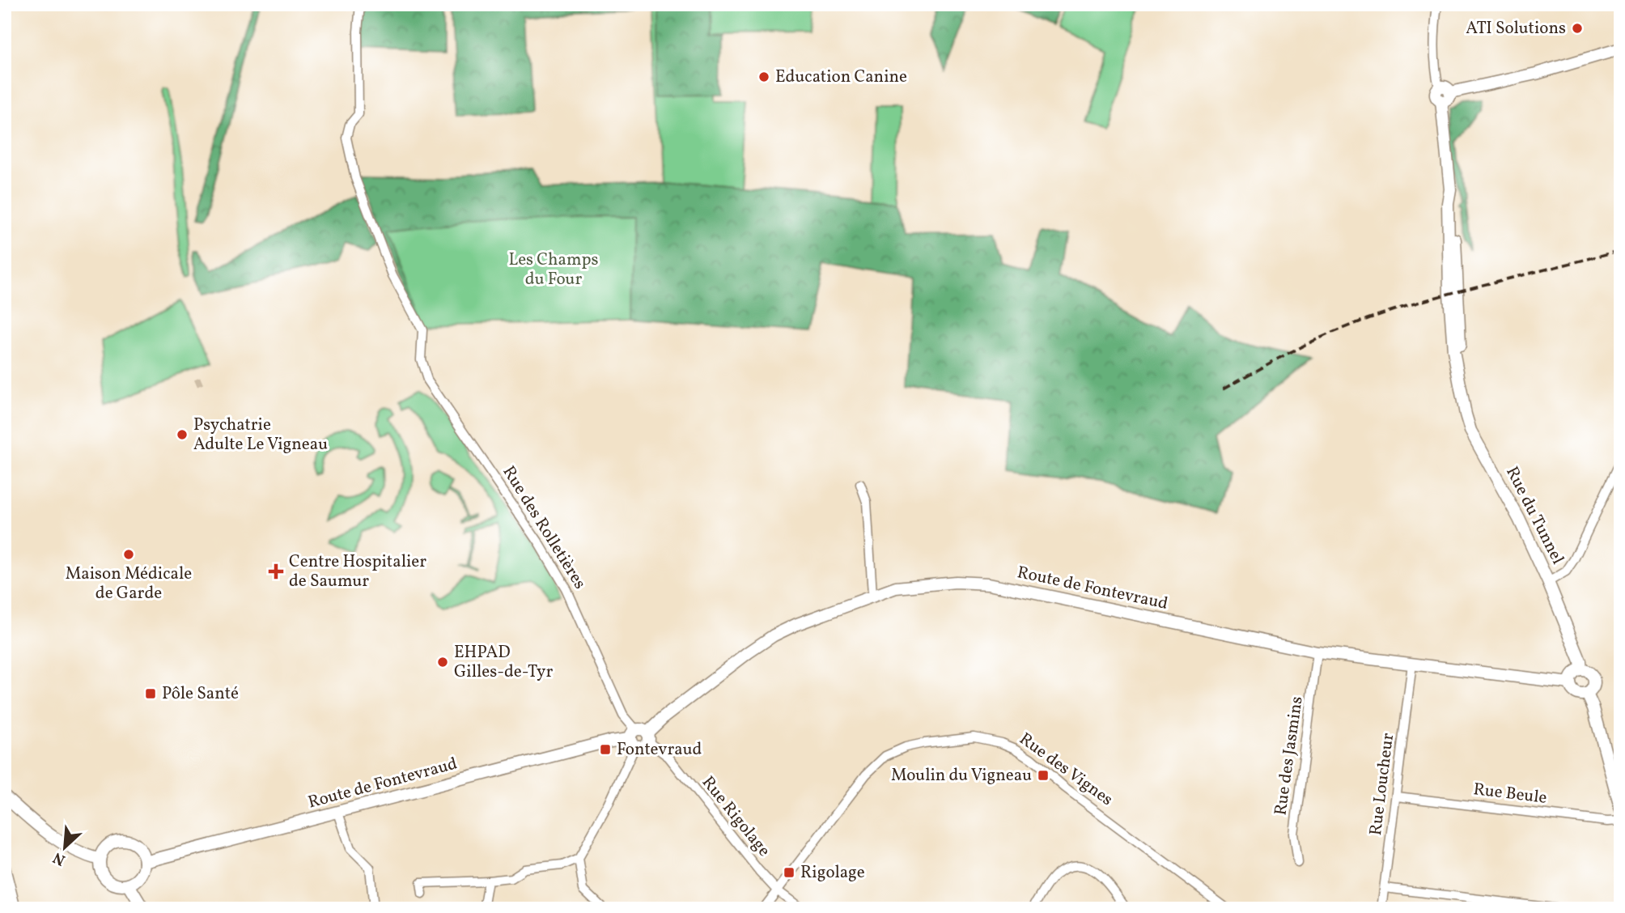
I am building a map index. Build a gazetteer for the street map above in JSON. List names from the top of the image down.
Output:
{
  "streets": {
    "street": [
      "Rue du Tunnel",
      "Rue des Rolletières",
      "Route de Fontevraud",
      "Rue des Jasmins",
      "Rue des Vignes",
      "Rue Loucheur",
      "Rue Beule",
      "Rue Rigolage"
    ]
  },
  "crossings": [
    ["Rue du Tunnel", "Route de Fontevraud"],
    ["Rue des Rolletières", "Route de Fontevraud"],
    ["Rue des Rolletières", "Rue Rigolage"],
    ["Route de Fontevraud", "Rue des Jasmins"],
    ["Route de Fontevraud", "Rue Loucheur"],
    ["Route de Fontevraud", "Rue Rigolage"],
    ["Rue des Vignes", "Rue Rigolage"],
    ["Rue Loucheur", "Rue Beule"]
  ],
  "parks": ["Les Champs du Four"],
  "places": {
    "other": [
      "ATI Solutions",
      "Education Canine",
      "Psychatrie Adulte Le Vigneau",
      "Maison Médicale de Garde",
      "EHPAD Gilles-de-Tyr"
    ],
    "health": ["Centre Hospitalier de Saumur"],
    "transit": [
      "Pôle Santé",
      "Fontevraud",
      "Moulin du Vigneau",
      "Rigolage"
    ]
  },
  "north": "bottom left"
}
